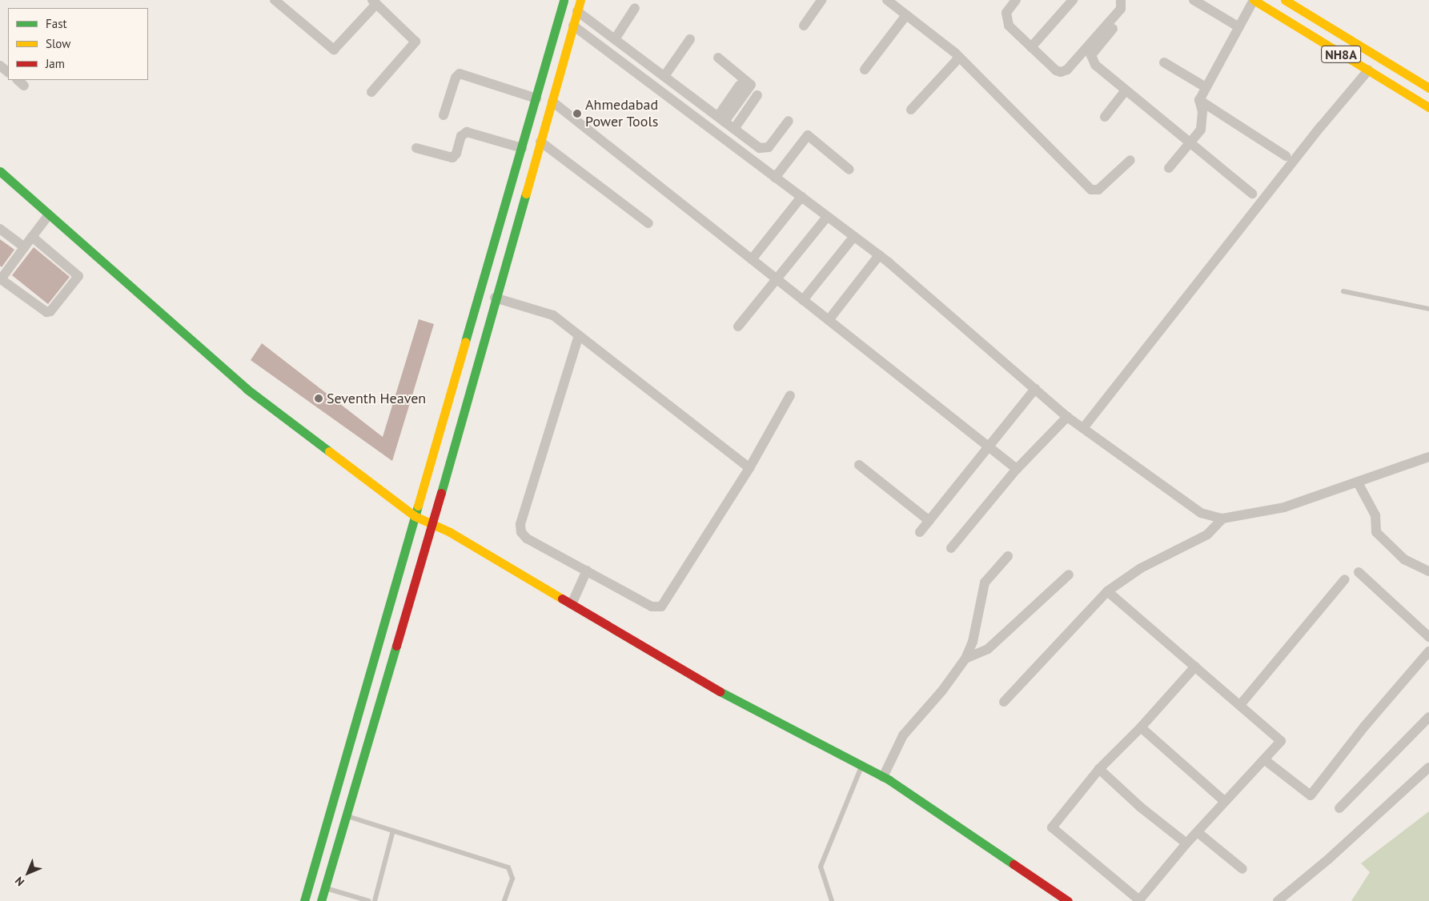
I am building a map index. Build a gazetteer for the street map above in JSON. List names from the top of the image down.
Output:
{
  "streets": {
    "street": ["NH8A"]
  },
  "places": ["Ahmedabad Power Tools", "Seventh Heaven"],
  "legend": ["Fast", "Slow", "Jam"],
  "north": "bottom left"
}
